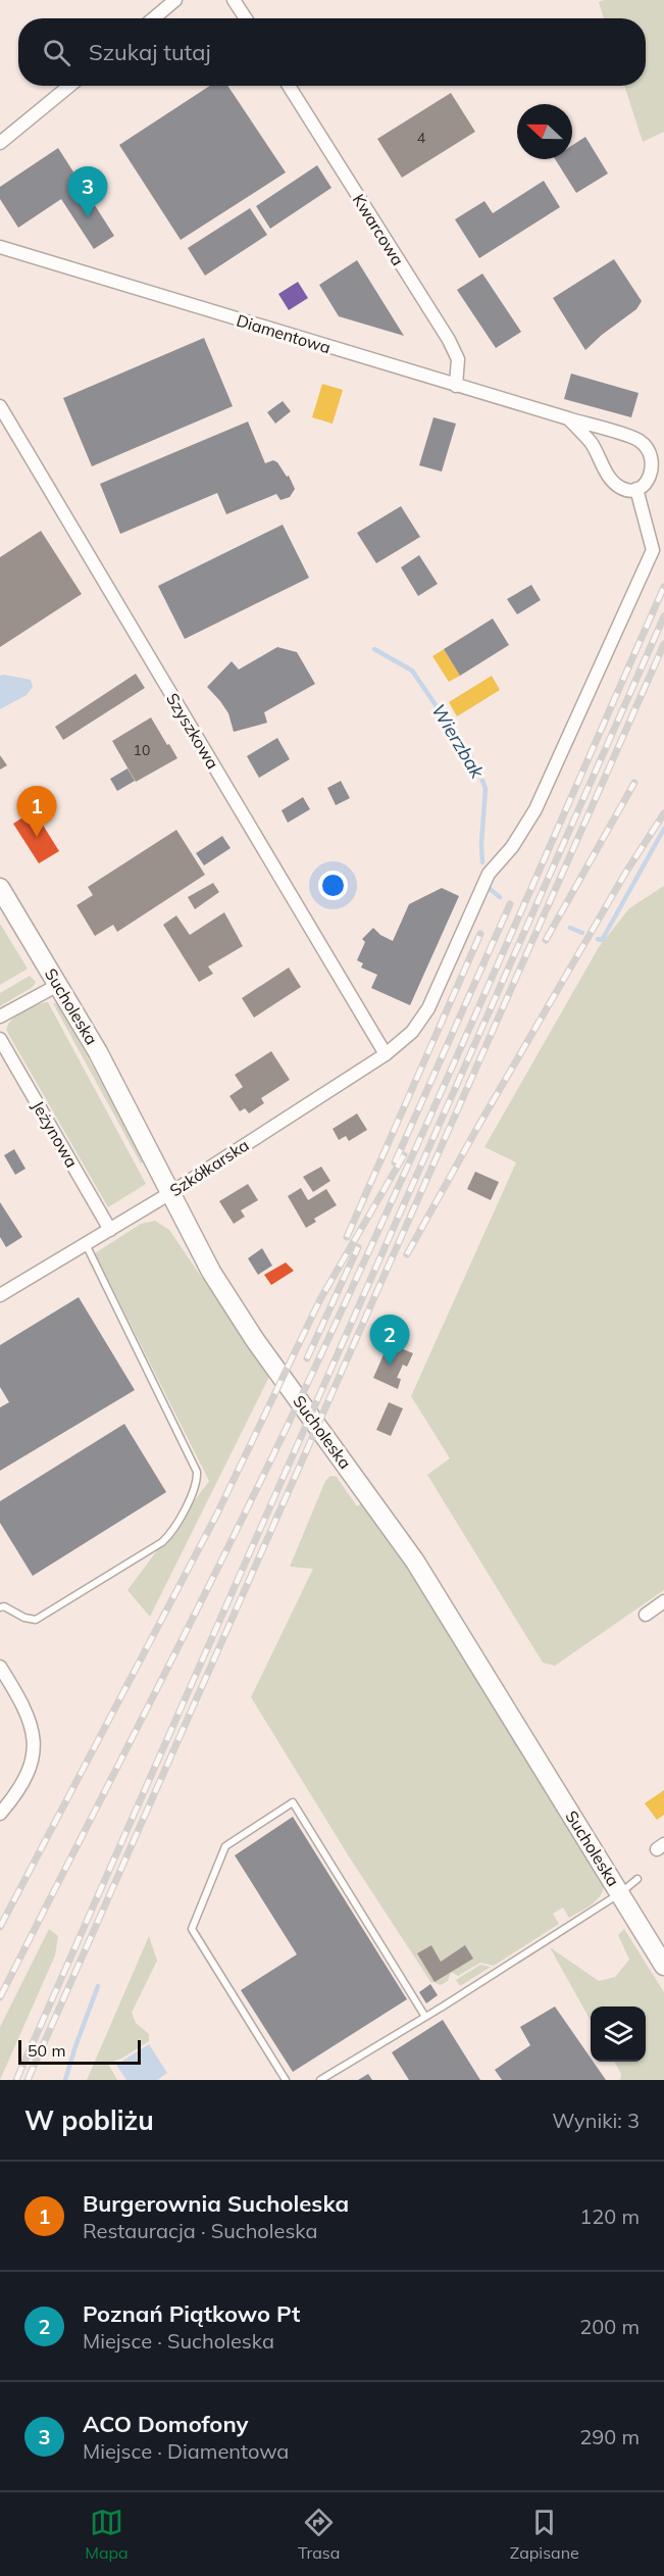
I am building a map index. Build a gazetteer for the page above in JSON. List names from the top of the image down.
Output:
{
  "streets": {
    "street": [
      "Kwarcowa",
      "Diamentowa",
      "Szyszkowa",
      "Sucholeska",
      "Jeżynowa",
      "Szkółkarska"
    ]
  },
  "crossings": [
    ["Kwarcowa", "Diamentowa"],
    ["Diamentowa", "Szkółkarska"],
    ["Szyszkowa", "Szkółkarska"],
    ["Sucholeska", "Szkółkarska"],
    ["Jeżynowa", "Szkółkarska"]
  ],
  "water": ["Wierzbak"],
  "house_numbers": ["4", "10"],
  "scale_bar": "50 m",
  "north": "left",
  "page": {
    "search": "Szukaj tutaj",
    "pins": ["3", "1", "2"],
    "scale": "50 m",
    "heading": ["W pobliżu", "Wyniki: 3"],
    "list": [
      {
        "mark": "1",
        "name": "Burgerownia Sucholeska",
        "note": "Restauracja · Sucholeska",
        "value": "120 m"
      },
      {
        "mark": "2",
        "name": "Poznań Piątkowo Pt",
        "note": "Miejsce · Sucholeska",
        "value": "200 m"
      },
      {
        "mark": "3",
        "name": "ACO Domofony",
        "note": "Miejsce · Diamentowa",
        "value": "290 m"
      }
    ],
    "nav": ["Mapa", "Trasa", "Zapisane"]
  }
}
